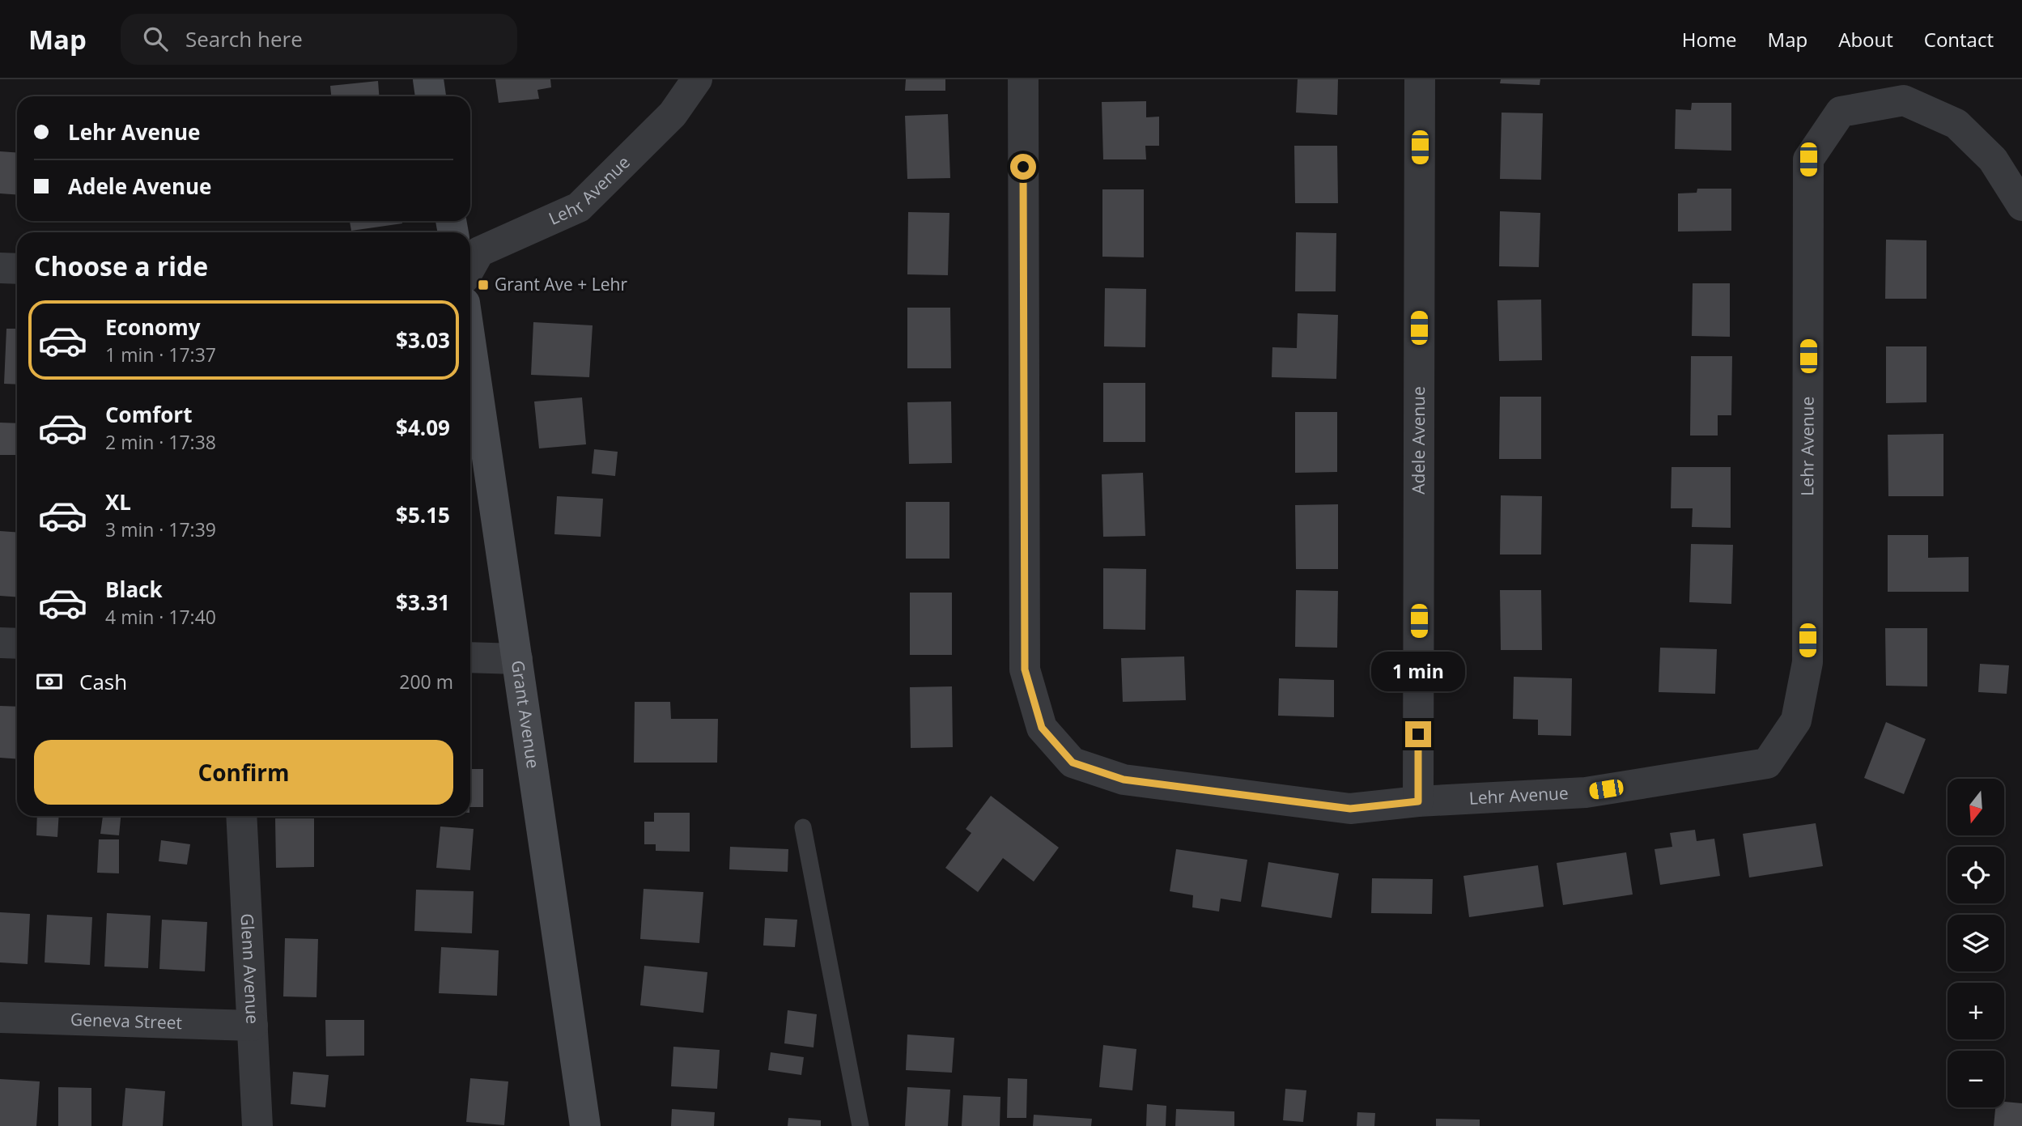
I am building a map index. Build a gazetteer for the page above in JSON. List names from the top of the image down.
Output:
{
  "streets": {
    "main road": ["Grant Avenue"],
    "street": [
      "Lehr Avenue",
      "Adele Avenue",
      "Glenn Avenue",
      "Geneva Street"
    ]
  },
  "crossings": [
    ["Lehr Avenue", "Adele Avenue"],
    ["Glenn Avenue", "Geneva Street"]
  ],
  "places": {
    "transit": ["Grant Ave + Lehr"]
  },
  "north": "bottom",
  "page": {
    "header": "Map",
    "search": "Search here",
    "nav": [
      "Home",
      "Map",
      "About",
      "Contact"
    ],
    "banner": ["Lehr Avenue", "Adele Avenue"],
    "heading": "Choose a ride",
    "list": [
      {
        "name": "Economy",
        "note": "1 min · 17:37",
        "value": "$3.03"
      },
      {
        "name": "Comfort",
        "note": "2 min · 17:38",
        "value": "$4.09"
      },
      {
        "name": "XL",
        "note": "3 min · 17:39",
        "value": "$5.15"
      },
      {
        "name": "Black",
        "note": "4 min · 17:40",
        "value": "$3.31"
      }
    ],
    "pay": ["Cash", "200 m"],
    "bubble": "1 min",
    "buttons": "Confirm",
    "map_buttons": ["+", "−"]
  }
}
